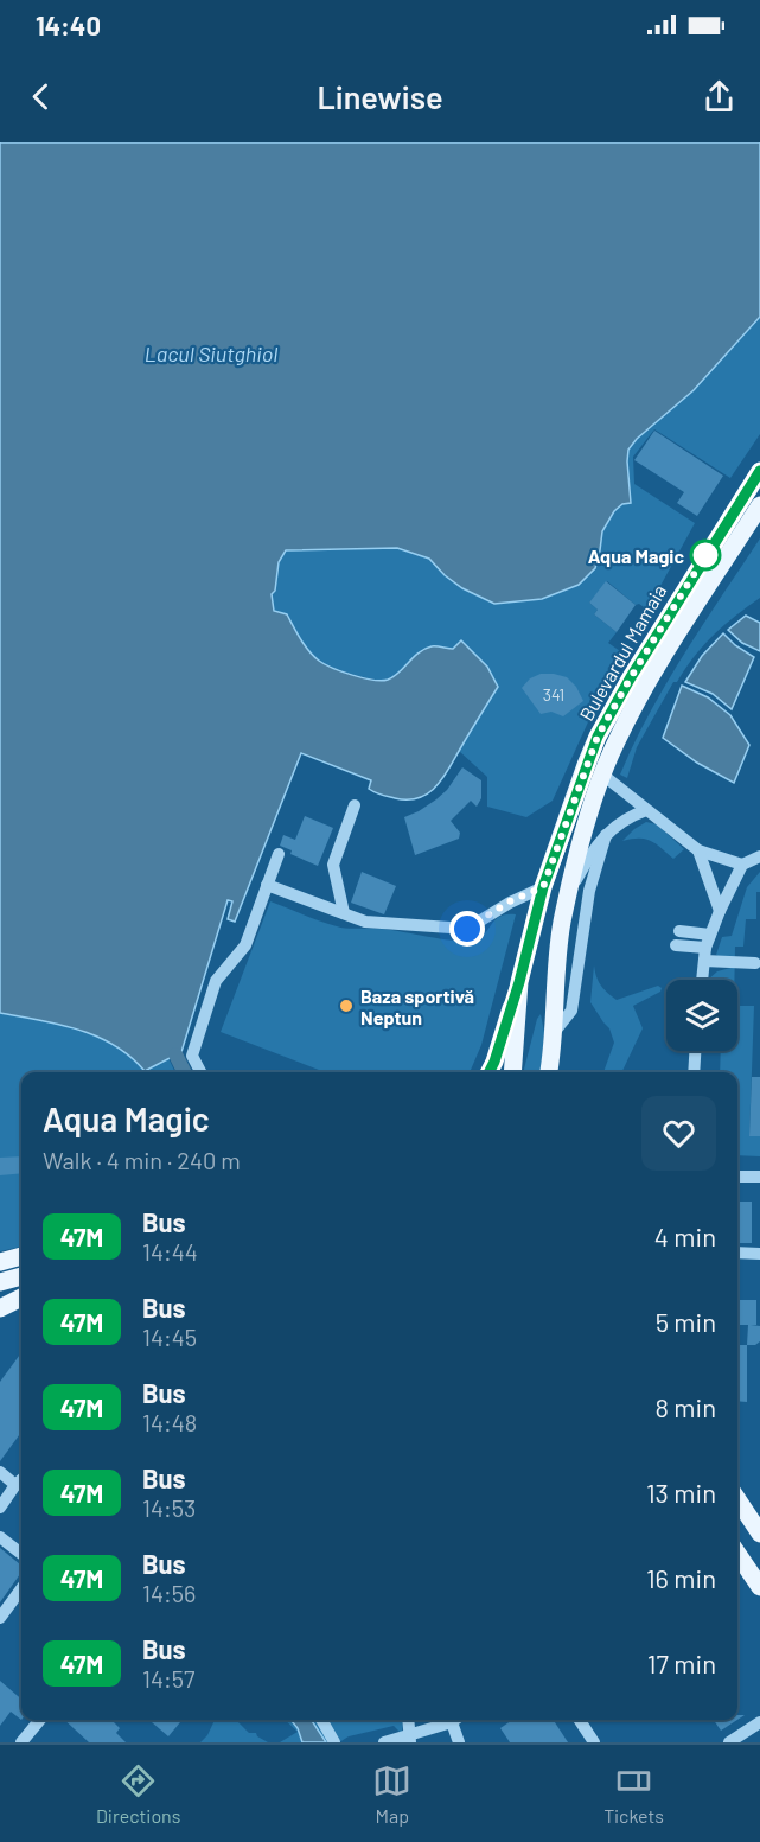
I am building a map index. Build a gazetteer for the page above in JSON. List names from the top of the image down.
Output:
{
  "streets": {
    "main road": ["Bulevardul Mamaia"]
  },
  "water": ["Lacul Siutghiol"],
  "places": ["Aqua Magic", "Baza sportivă Neptun"],
  "lines": ["bus line 47M"],
  "house_numbers": ["341"],
  "page": {
    "status": "14:40",
    "header": "Linewise",
    "heading": ["Aqua Magic", "Walk · 4 min · 240 m"],
    "list": [
      {
        "mark": "47M",
        "name": "Bus",
        "note": "14:44",
        "value": "4 min"
      },
      {
        "mark": "47M",
        "name": "Bus",
        "note": "14:45",
        "value": "5 min"
      },
      {
        "mark": "47M",
        "name": "Bus",
        "note": "14:48",
        "value": "8 min"
      },
      {
        "mark": "47M",
        "name": "Bus",
        "note": "14:53",
        "value": "13 min"
      },
      {
        "mark": "47M",
        "name": "Bus",
        "note": "14:56",
        "value": "16 min"
      },
      {
        "mark": "47M",
        "name": "Bus",
        "note": "14:57",
        "value": "17 min"
      }
    ],
    "tabs": ["Directions", "Map", "Tickets"]
  }
}
